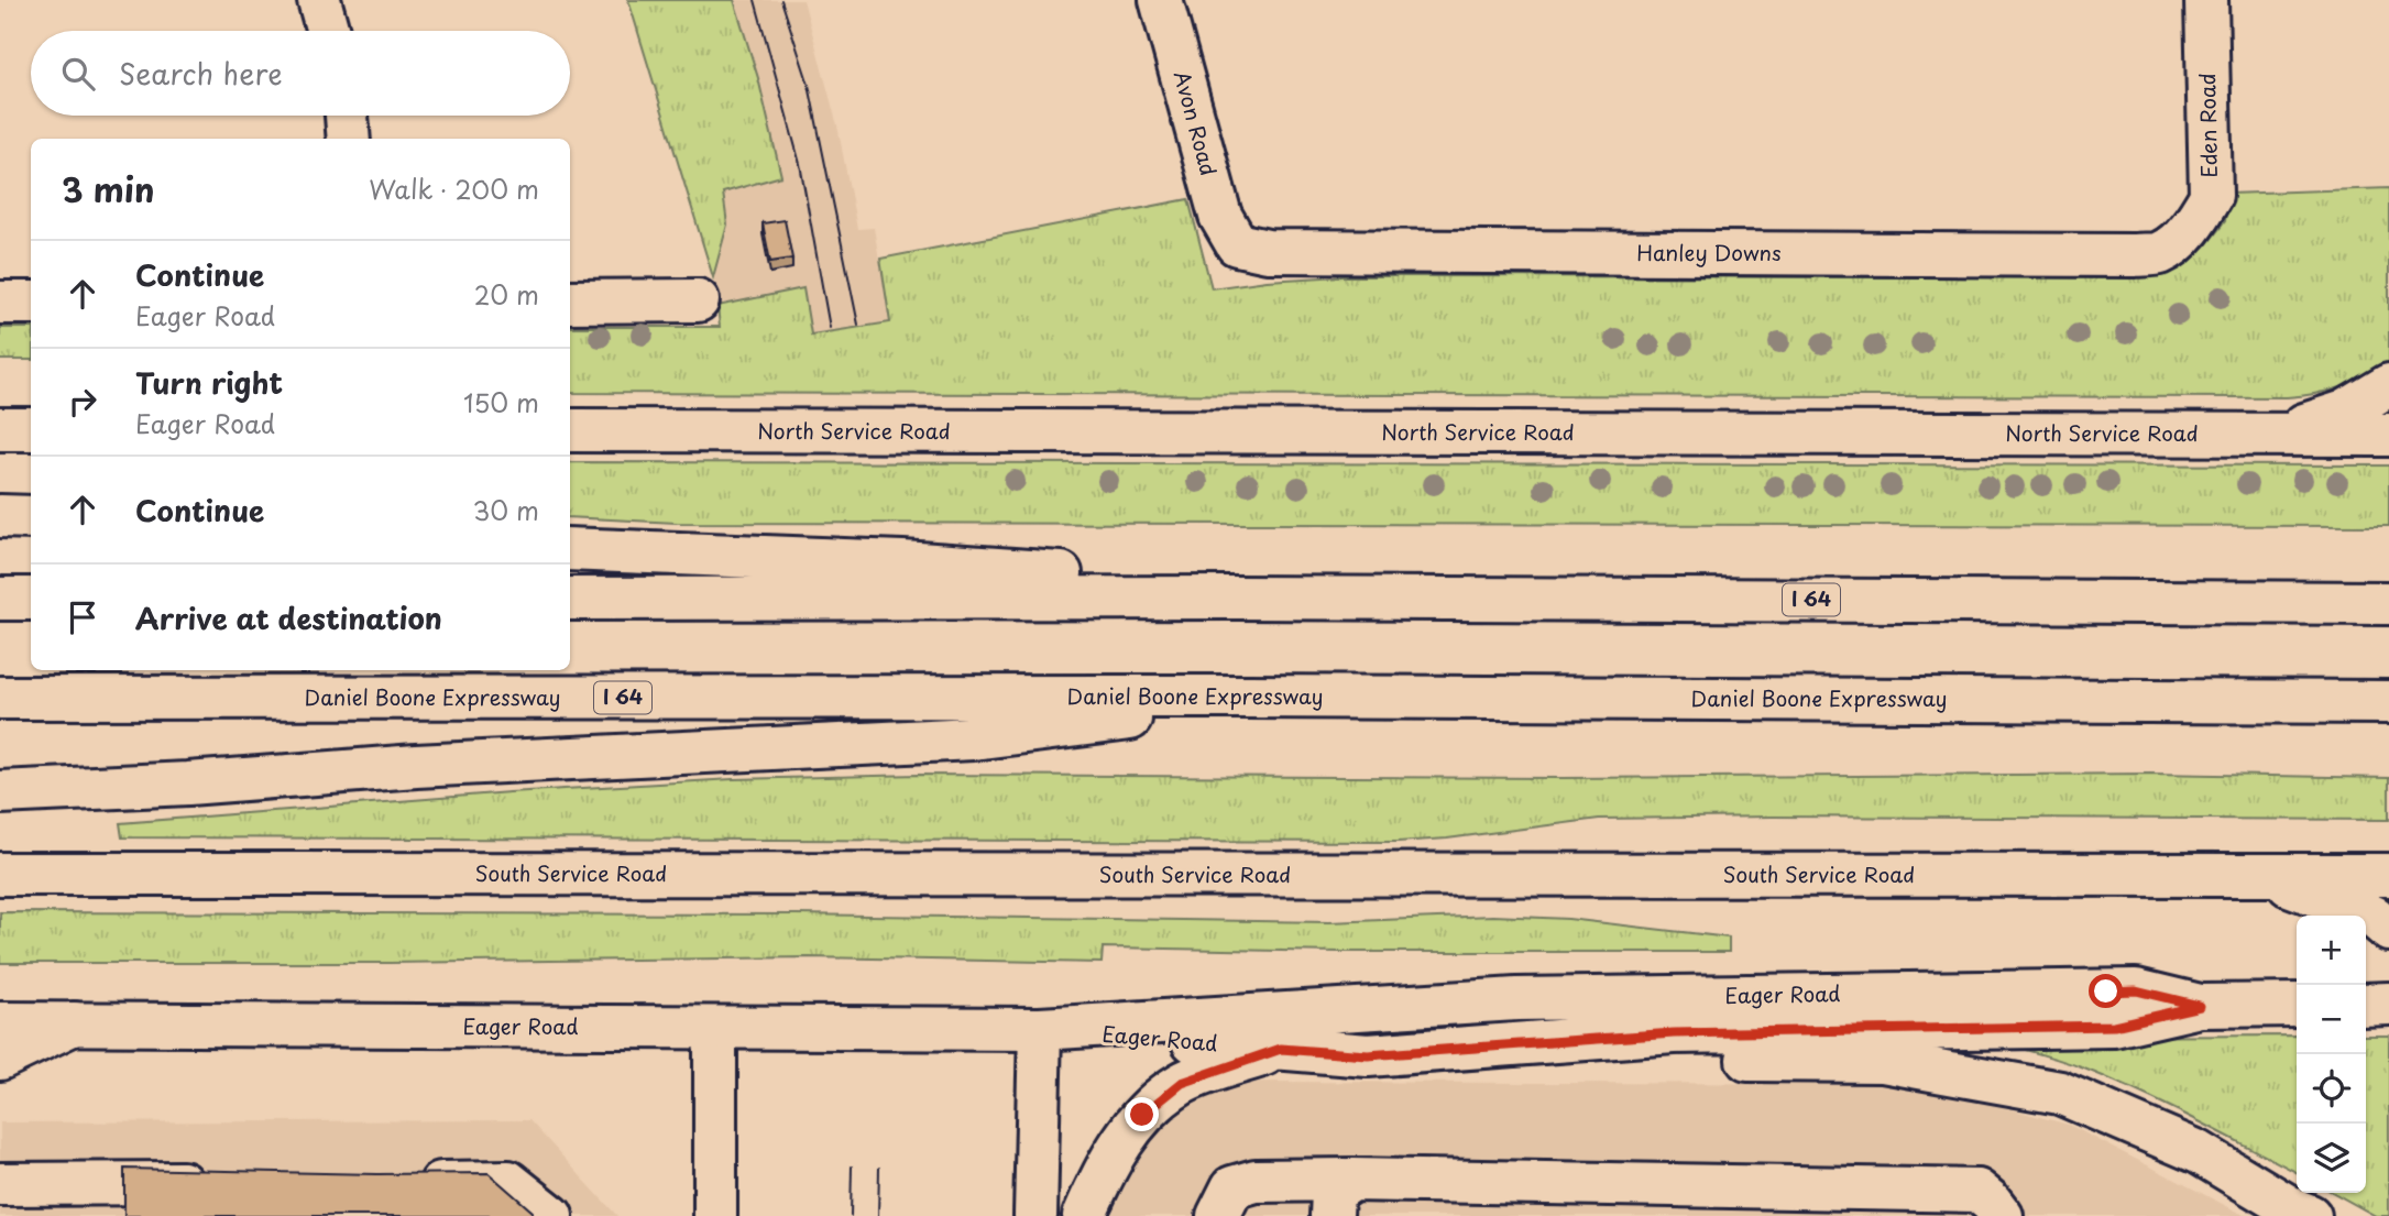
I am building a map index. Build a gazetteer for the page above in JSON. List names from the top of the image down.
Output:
{
  "streets": {
    "main road": [
      "Avon Road",
      "Eden Road",
      "Hanley Downs",
      "North Service Road",
      "I 64",
      "Daniel Boone Expressway",
      "South Service Road",
      "Eager Road"
    ]
  },
  "crossings": [
    ["Avon Road", "Hanley Downs"],
    ["Eden Road", "Hanley Downs"]
  ],
  "page": {
    "search": "Search here",
    "heading": ["3 min", "Walk · 200 m"],
    "list": [
      ["Continue", "Eager Road", "20 m"],
      ["Turn right", "Eager Road", "150 m"],
      ["Continue", "30 m"],
      "Arrive at destination"
    ],
    "map_buttons": ["+", "−"]
  }
}
